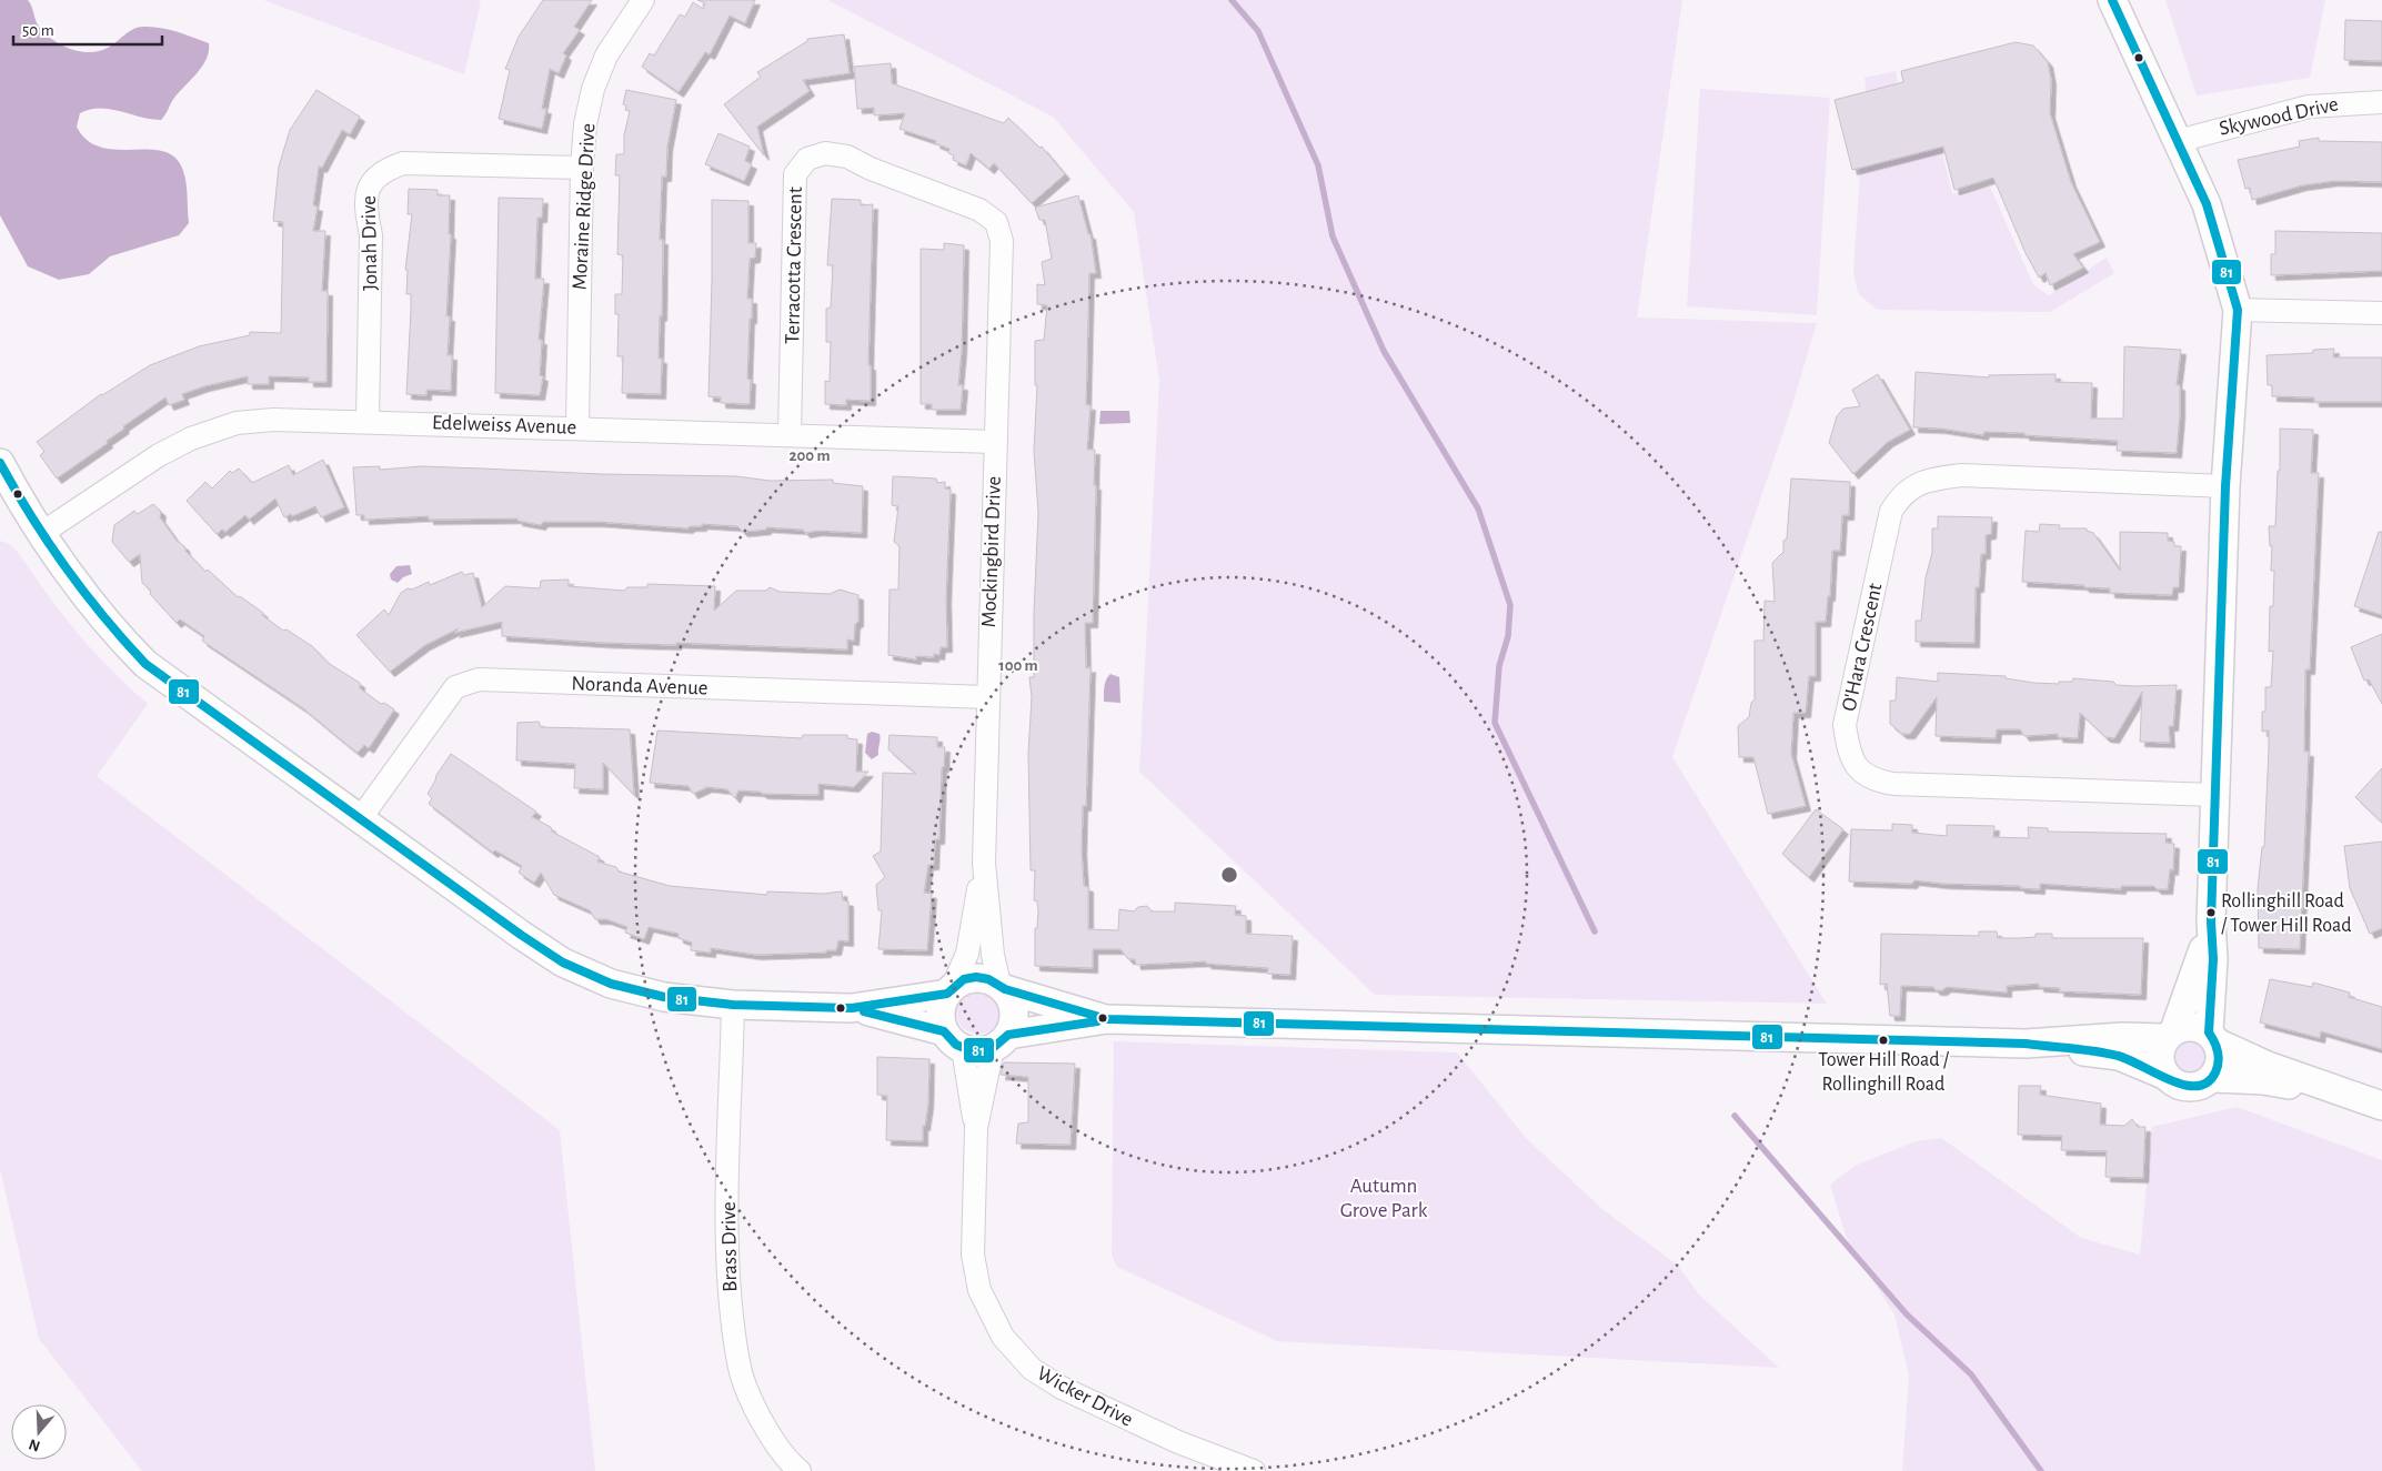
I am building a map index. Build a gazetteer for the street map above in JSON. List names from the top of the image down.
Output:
{
  "streets": {
    "street": [
      "Skywood Drive",
      "Moraine Ridge Drive",
      "Jonah Drive",
      "Terracotta Crescent",
      "Edelweiss Avenue",
      "Mockingbird Drive",
      "O'Hara Crescent",
      "Noranda Avenue",
      "Brass Drive",
      "Wicker Drive"
    ]
  },
  "crossings": [
    ["Moraine Ridge Drive", "Jonah Drive"],
    ["Moraine Ridge Drive", "Edelweiss Avenue"],
    ["Jonah Drive", "Edelweiss Avenue"],
    ["Terracotta Crescent", "Edelweiss Avenue"],
    ["Terracotta Crescent", "Mockingbird Drive"],
    ["Edelweiss Avenue", "Mockingbird Drive"],
    ["Mockingbird Drive", "Noranda Avenue"],
    ["Mockingbird Drive", "Wicker Drive"]
  ],
  "parks": ["Autumn Grove Park"],
  "places": ["Rollinghill Road / Tower Hill Road", "Tower Hill Road / Rollinghill Road"],
  "lines": ["transit line 81"],
  "scale_bar": "50 m",
  "north": "bottom",
  "rings": ["200 m", "100 m"]
}
